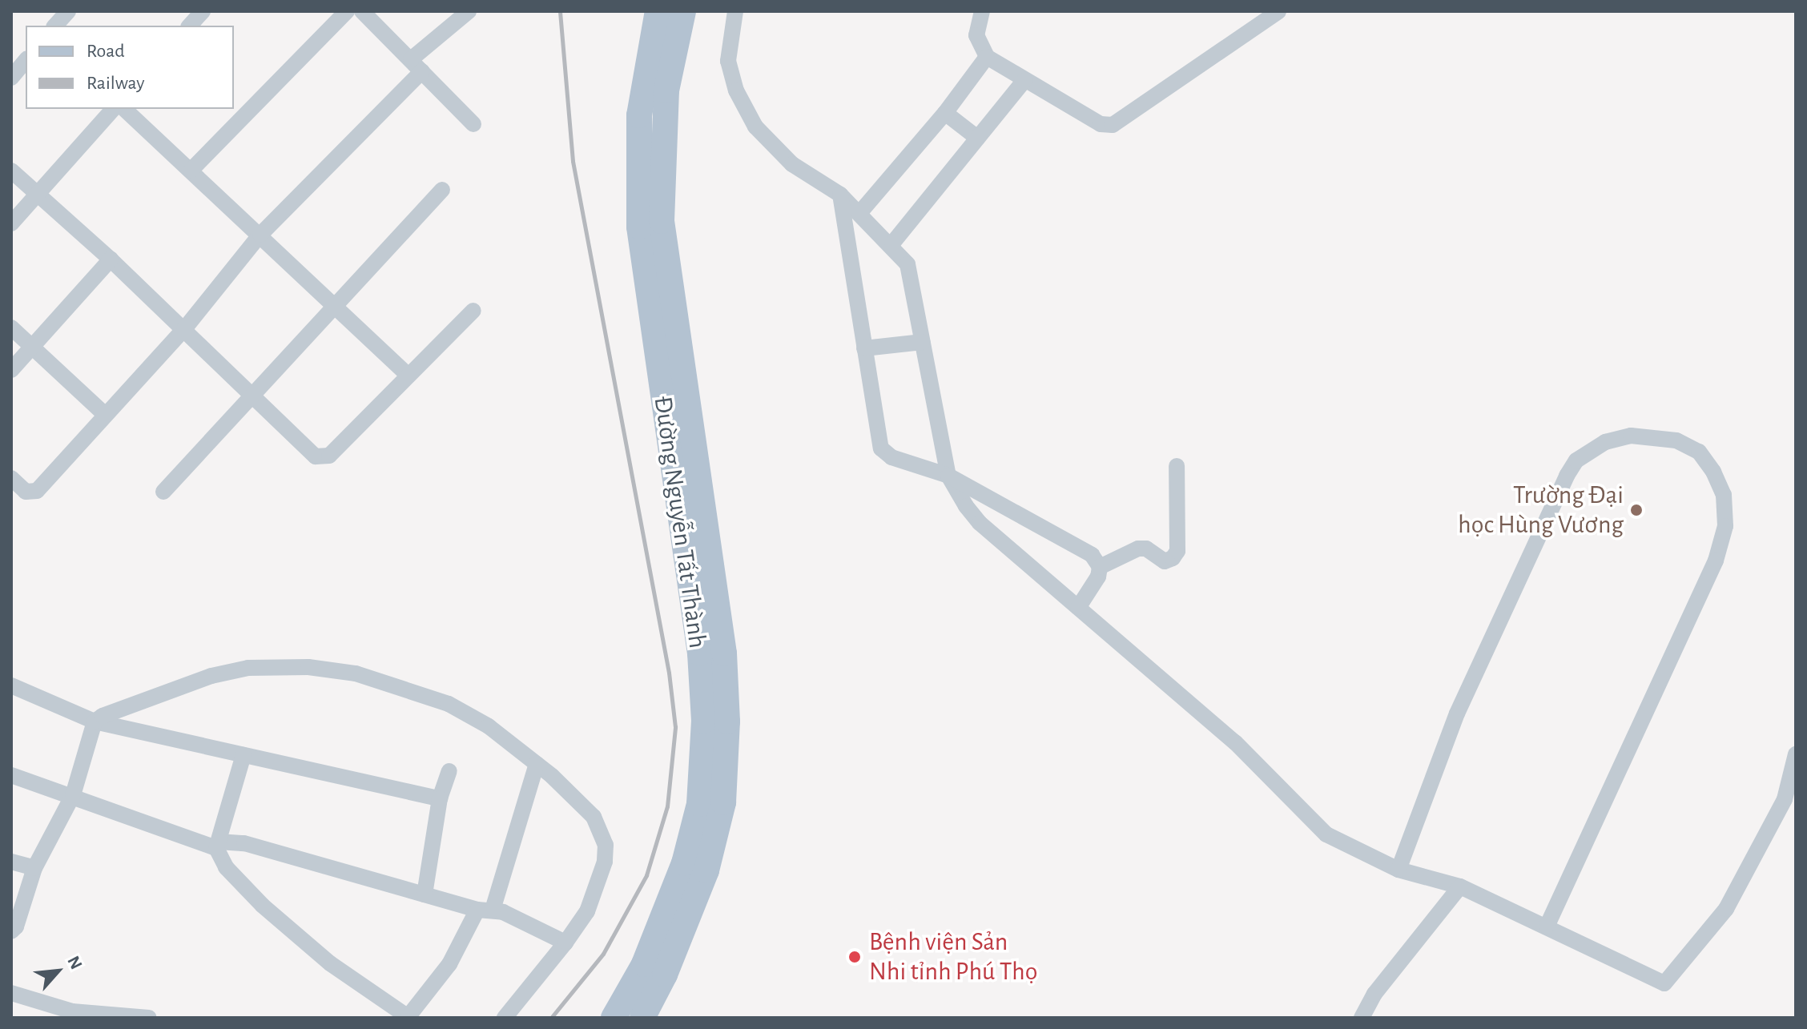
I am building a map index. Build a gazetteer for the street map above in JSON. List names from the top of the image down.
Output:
{
  "streets": {
    "main road": ["Đường Nguyễn Tất Thành"]
  },
  "places": ["Trường Đại học Hùng Vương", "Bệnh viện Sản Nhi tỉnh Phú Thọ"],
  "legend": ["Road", "Railway"],
  "north": "top right"
}
